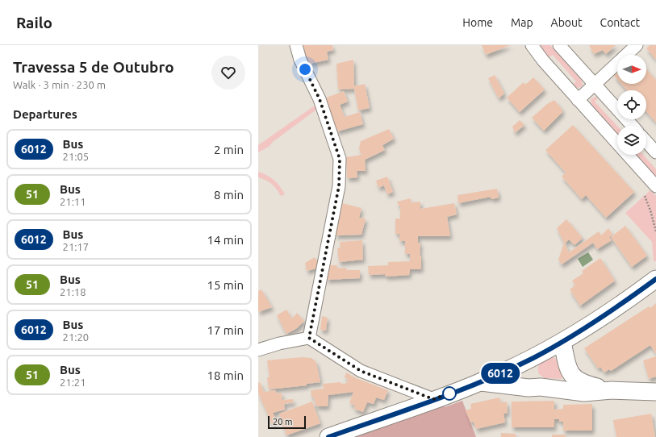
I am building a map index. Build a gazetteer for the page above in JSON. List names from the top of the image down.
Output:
{
  "lines": ["bus line 6012"],
  "scale_bar": "20 m",
  "north": "right",
  "page": {
    "header": "Railo",
    "nav": [
      "Home",
      "Map",
      "About",
      "Contact"
    ],
    "heading": [
      ["Travessa 5 de Outubro", "Walk · 3 min · 230 m"],
      "Departures"
    ],
    "on_map": "6012",
    "list": [
      {
        "mark": "6012",
        "name": "Bus",
        "note": "21:05",
        "value": "2 min"
      },
      {
        "mark": "51",
        "name": "Bus",
        "note": "21:11",
        "value": "8 min"
      },
      {
        "mark": "6012",
        "name": "Bus",
        "note": "21:17",
        "value": "14 min"
      },
      {
        "mark": "51",
        "name": "Bus",
        "note": "21:18",
        "value": "15 min"
      },
      {
        "mark": "6012",
        "name": "Bus",
        "note": "21:20",
        "value": "17 min"
      },
      {
        "mark": "51",
        "name": "Bus",
        "note": "21:21",
        "value": "18 min"
      }
    ],
    "scale": "20 m"
  }
}
